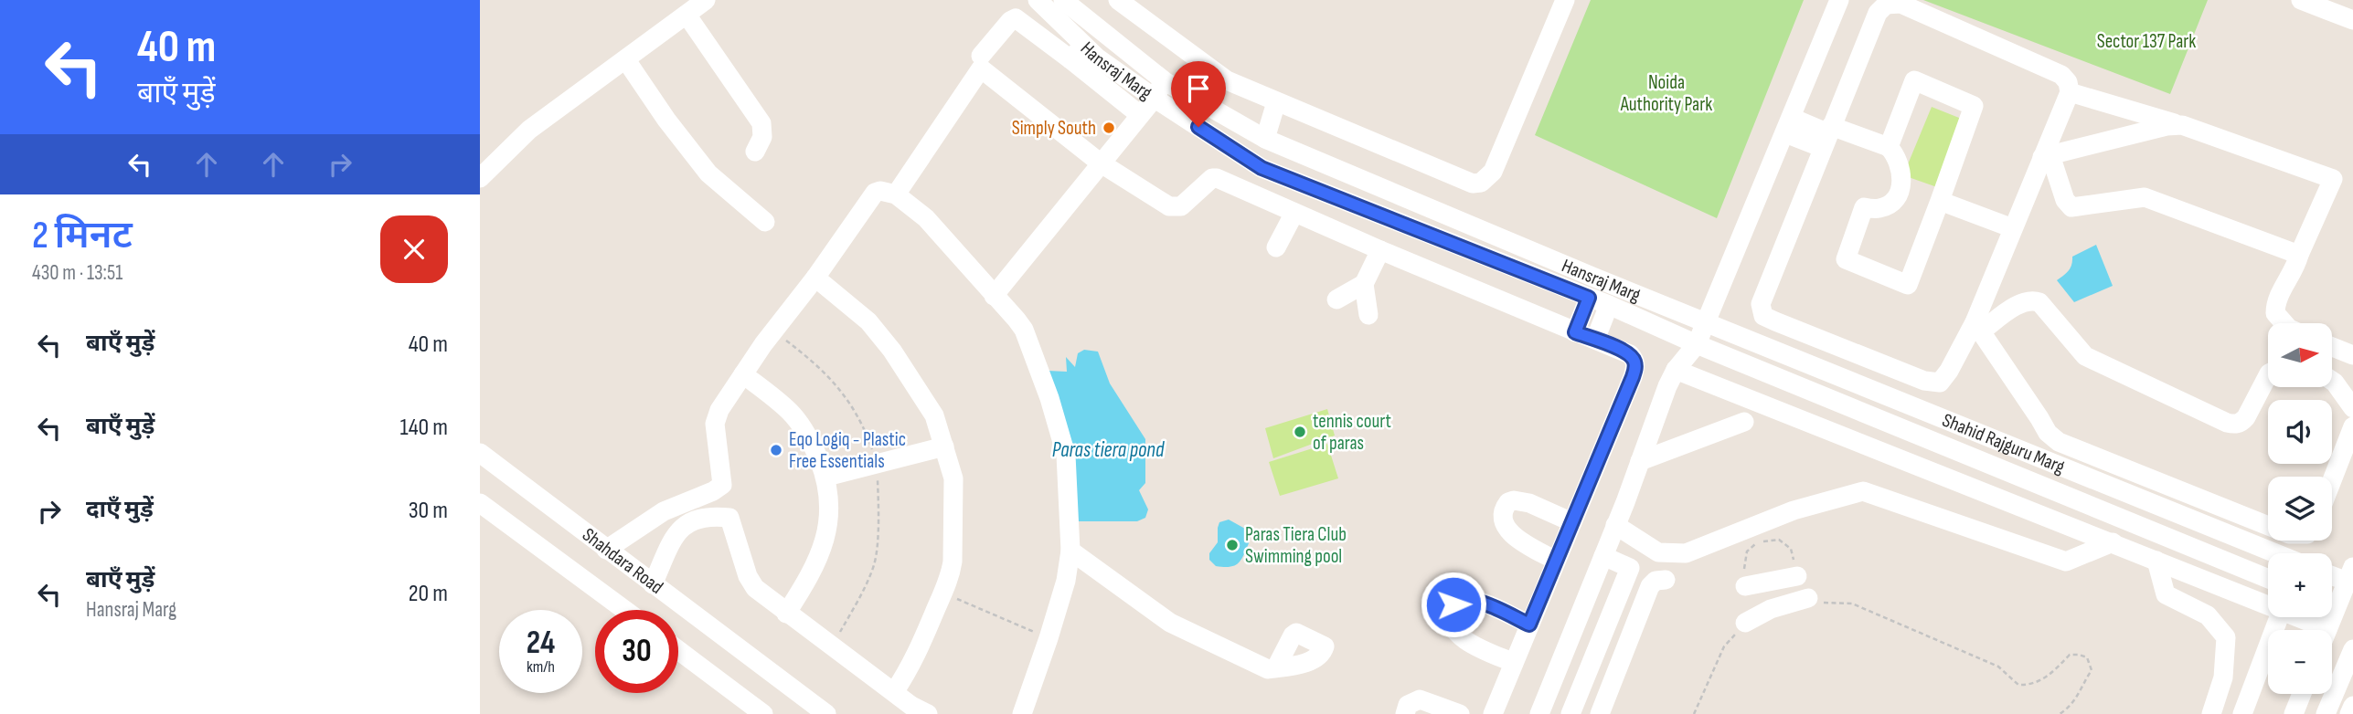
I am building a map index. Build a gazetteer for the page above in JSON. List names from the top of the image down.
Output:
{
  "streets": {
    "street": ["Hansraj Marg", "Shahid Rajguru Marg", "Shahdara Road"]
  },
  "crossings": [
    ["Hansraj Marg", "Shahid Rajguru Marg"]
  ],
  "water": ["Paras tiera pond"],
  "parks": ["Sector 137 Park", "Noida Authority Park"],
  "places": [
    "Simply South",
    "tennis court of paras",
    "Eqo Logiq - Plastic Free Essentials",
    "Paras Tiera Club Swimming pool"
  ],
  "north": "right",
  "page": {
    "turn": ["40 m", "बाएँ मुड़ें"],
    "heading": ["2 मिनट", "430 m · 13:51"],
    "list": [
      {
        "name": "बाएँ मुड़ें",
        "value": "40 m"
      },
      {
        "name": "बाएँ मुड़ें",
        "value": "140 m"
      },
      {
        "name": "दाएँ मुड़ें",
        "value": "30 m"
      },
      {
        "name": "बाएँ मुड़ें",
        "note": "Hansraj Marg",
        "value": "20 m"
      }
    ],
    "map_buttons": ["+", "−"],
    "speed": "24 km/h",
    "limit": "30"
  }
}
